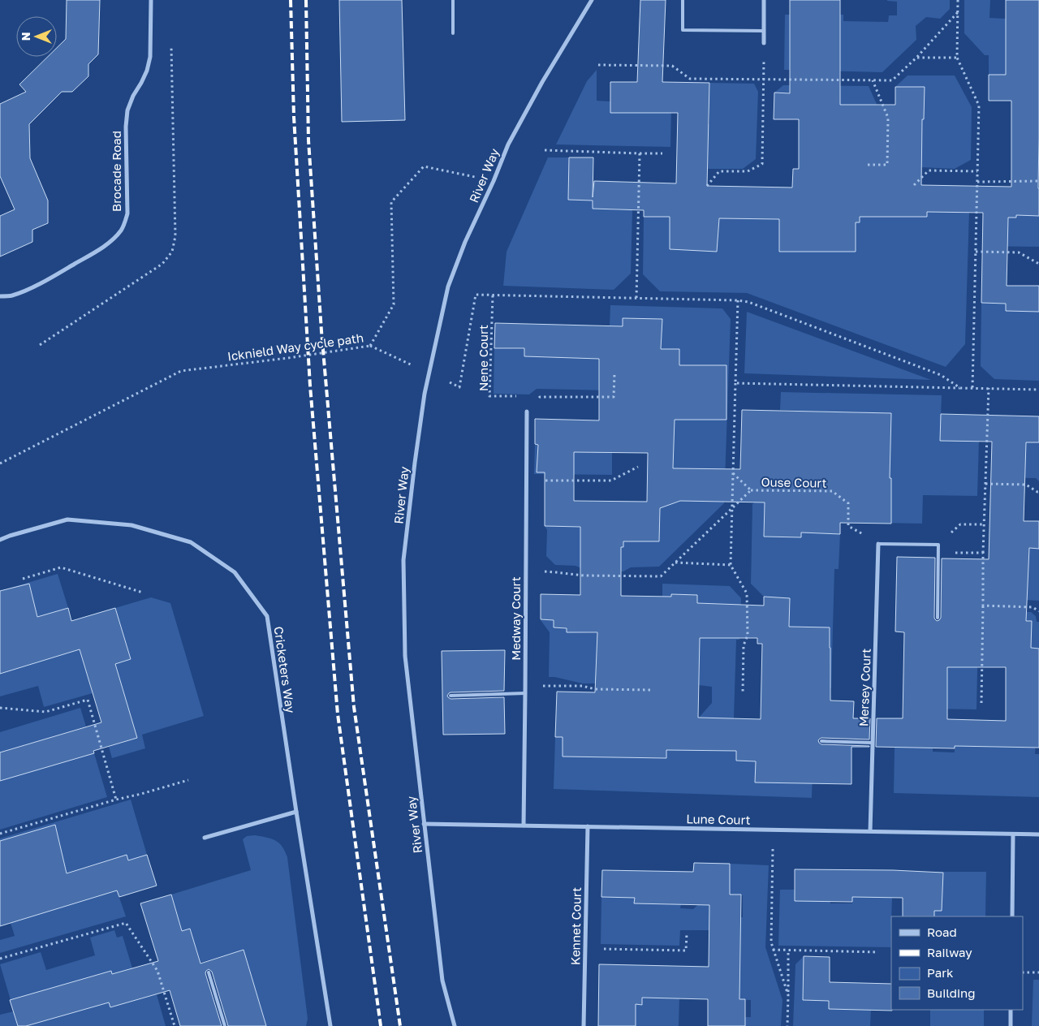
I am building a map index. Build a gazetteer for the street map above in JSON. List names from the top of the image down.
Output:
{
  "streets": {
    "street": [
      "Brocade Road",
      "River Way",
      "Medway Court",
      "Cricketers Way",
      "Mersey Court",
      "Lune Court",
      "Kennet Court"
    ],
    "path": ["Icknield Way cycle path", "Nene Court", "Ouse Court"]
  },
  "crossings": [
    ["River Way", "Icknield Way cycle path"],
    ["River Way", "Lune Court"],
    ["Ouse Court", "Mersey Court"],
    ["Medway Court", "Lune Court"],
    ["Mersey Court", "Lune Court"],
    ["Lune Court", "Kennet Court"]
  ],
  "legend": [
    "Road",
    "Railway",
    "Park",
    "Building"
  ],
  "north": "left"
}
